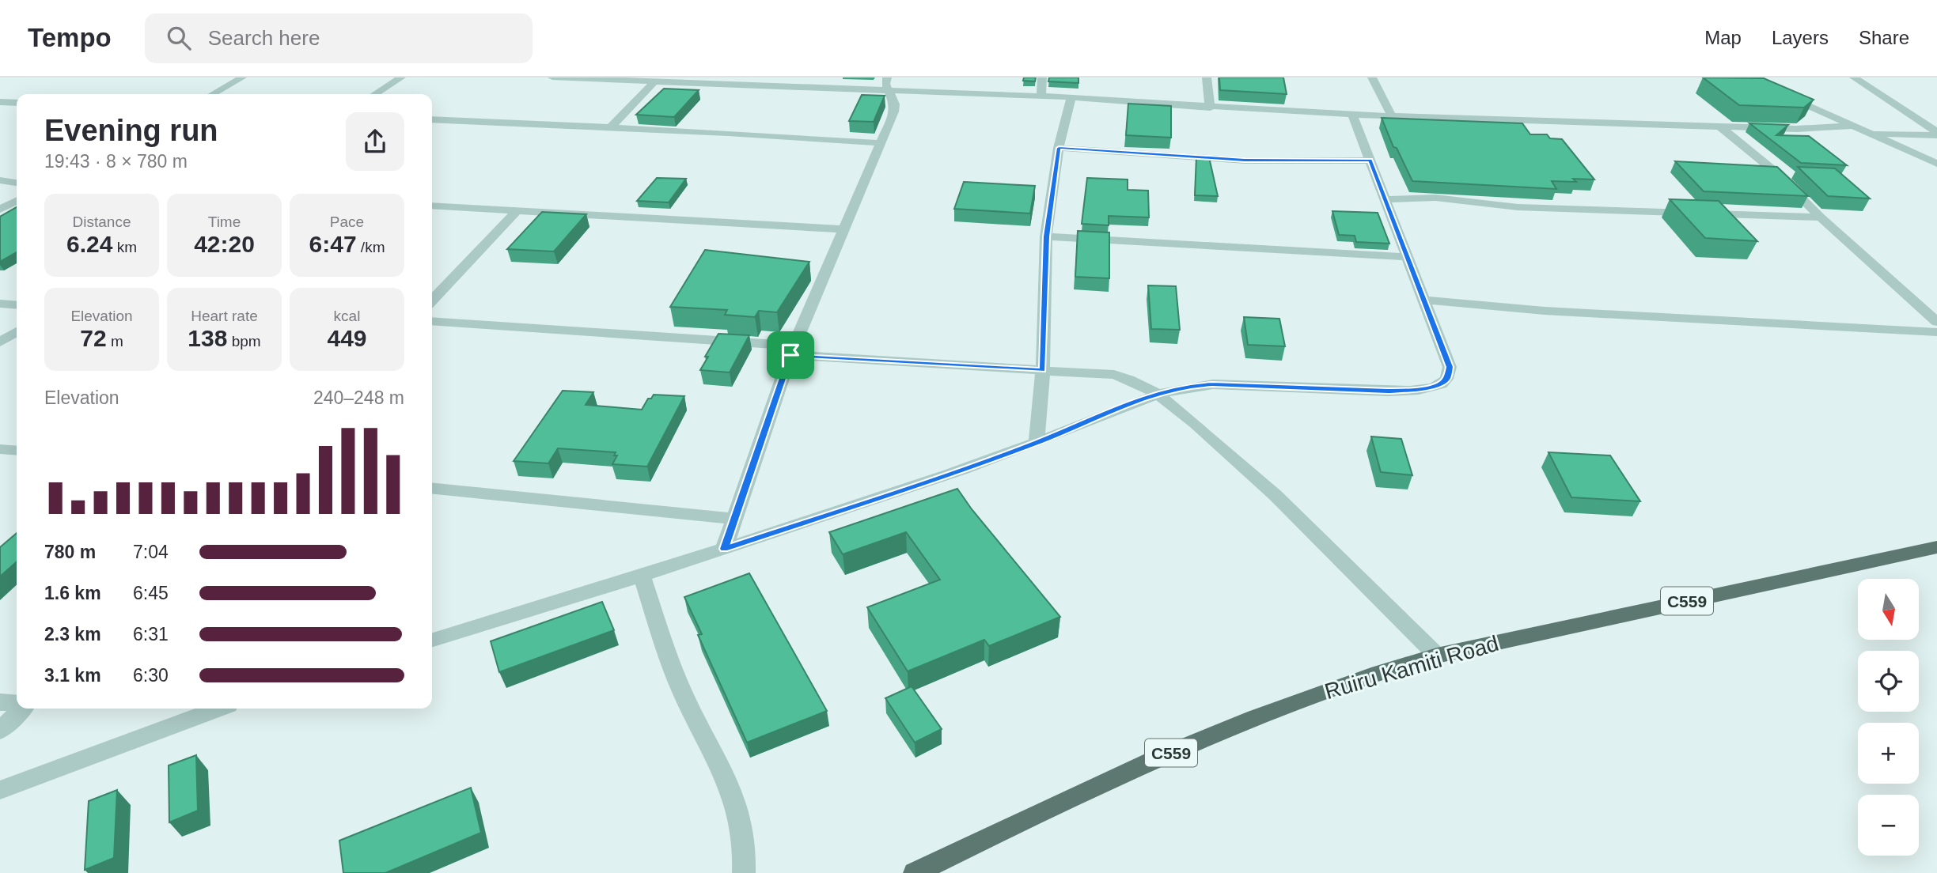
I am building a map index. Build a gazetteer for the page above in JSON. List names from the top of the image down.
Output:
{
  "streets": {
    "main road": ["C559", "Ruiru Kamiti Road"]
  },
  "north": "bottom",
  "page": {
    "header": "Tempo",
    "search": "Search here",
    "nav": ["Map", "Layers", "Share"],
    "heading": ["Evening run", "19:43 · 8 × 780 m"],
    "stats": [
      ["Distance", "6.24 km"],
      ["Time", "42:20"],
      ["Pace", "6:47 /km"],
      ["Elevation", "72 m"],
      ["Heart rate", "138 bpm"],
      ["kcal", "449"]
    ],
    "chart": ["Elevation", "240–248 m"],
    "list": [
      {
        "name": "780 m",
        "note": "7:04"
      },
      {
        "name": "1.6 km",
        "note": "6:45"
      },
      {
        "name": "2.3 km",
        "note": "6:31"
      },
      {
        "name": "3.1 km",
        "note": "6:30"
      }
    ],
    "map_buttons": ["+", "−"]
  }
}
